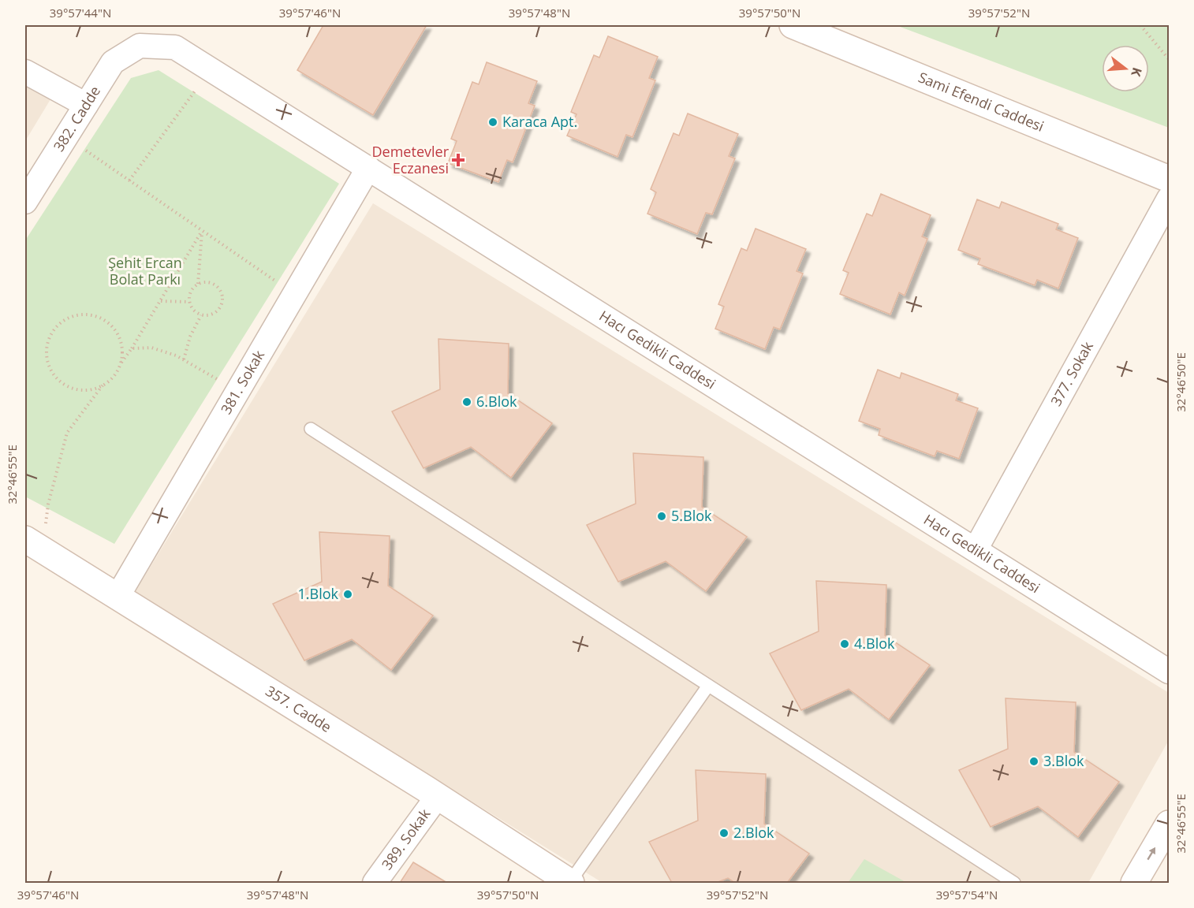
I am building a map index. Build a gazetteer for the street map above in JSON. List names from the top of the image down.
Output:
{
  "streets": {
    "main road": ["Sami Efendi Caddesi", "357. Cadde"],
    "street": [
      "382. Cadde",
      "Hacı Gedikli Caddesi",
      "377. Sokak",
      "381. Sokak",
      "389. Sokak"
    ]
  },
  "crossings": [
    ["382. Cadde", "Hacı Gedikli Caddesi"],
    ["Hacı Gedikli Caddesi", "377. Sokak"],
    ["Hacı Gedikli Caddesi", "381. Sokak"],
    ["381. Sokak", "357. Cadde"],
    ["357. Cadde", "389. Sokak"]
  ],
  "parks": ["Şehit Ercan Bolat Parkı"],
  "places": {
    "other": [
      "Karaca Apt.",
      "6.Blok",
      "5.Blok",
      "1.Blok",
      "4.Blok",
      "3.Blok",
      "2.Blok"
    ],
    "health": ["Demetevler Eczanesi"]
  },
  "north": "right",
  "coordinates": [
    "39°57'44\"N",
    "39°57'46\"N",
    "39°57'48\"N",
    "39°57'50\"N",
    "39°57'52\"N",
    "32°46'50\"E",
    "32°46'55\"E",
    "39°57'54\"N"
  ]
}
